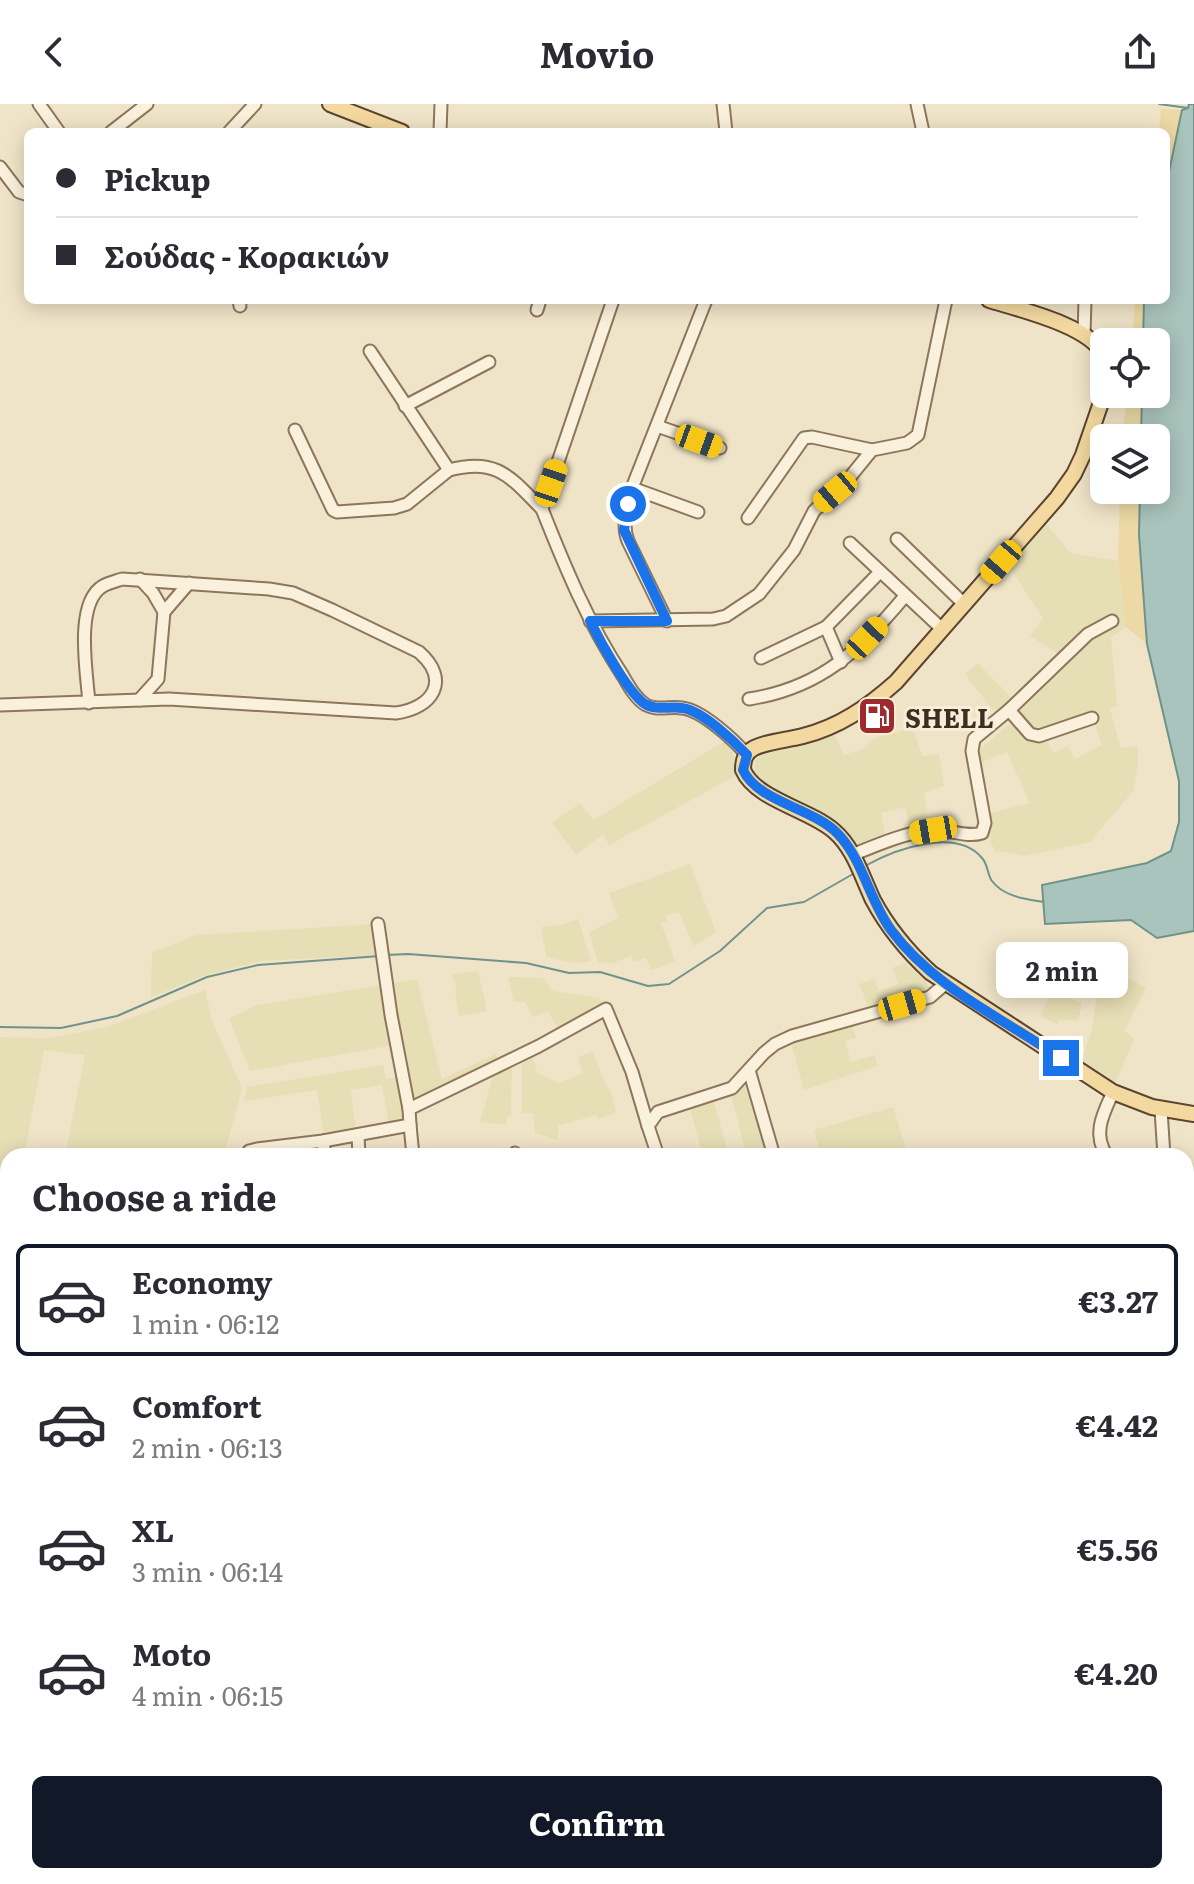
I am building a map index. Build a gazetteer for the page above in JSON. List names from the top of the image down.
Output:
{
  "places": {
    "fuel station": ["SHELL"]
  },
  "page": {
    "header": "Movio",
    "banner": ["Pickup", "Σούδας - Κορακιών"],
    "bubble": "2 min",
    "heading": "Choose a ride",
    "list": [
      {
        "name": "Economy",
        "note": "1 min · 06:12",
        "value": "€3.27"
      },
      {
        "name": "Comfort",
        "note": "2 min · 06:13",
        "value": "€4.42"
      },
      {
        "name": "XL",
        "note": "3 min · 06:14",
        "value": "€5.56"
      },
      {
        "name": "Moto",
        "note": "4 min · 06:15",
        "value": "€4.20"
      }
    ],
    "buttons": "Confirm"
  }
}
